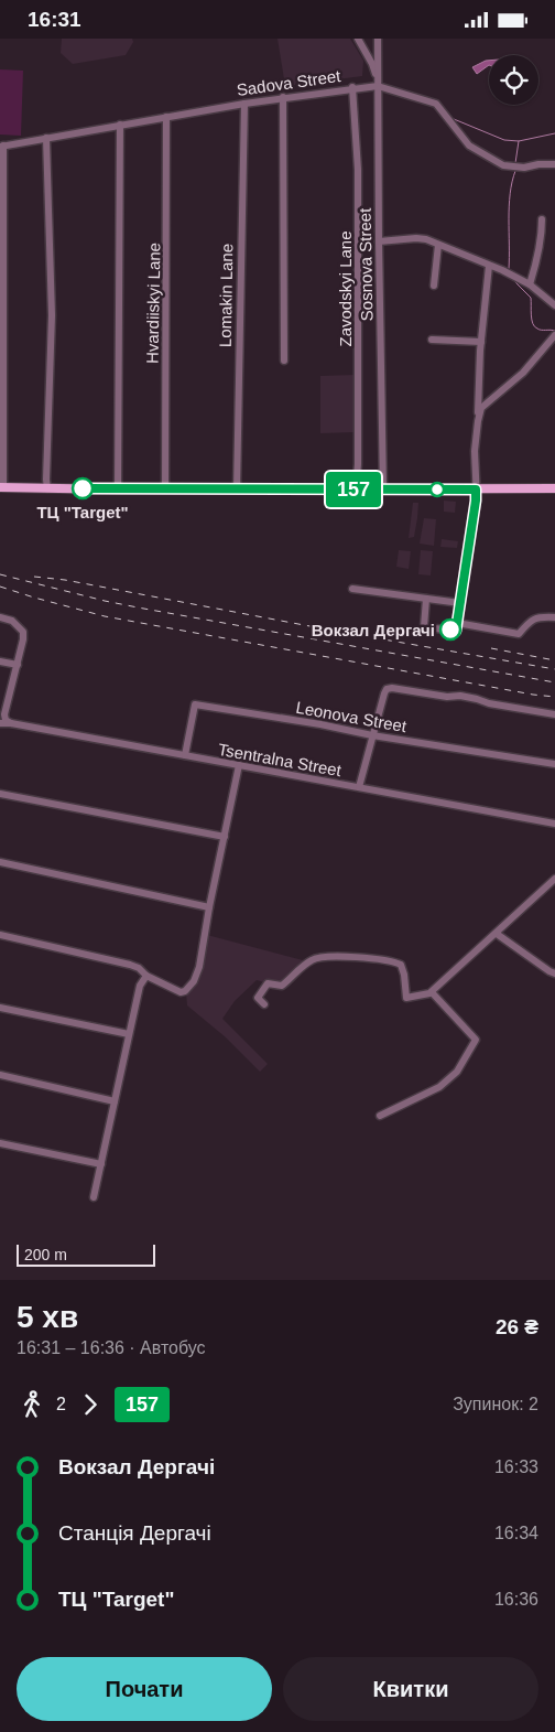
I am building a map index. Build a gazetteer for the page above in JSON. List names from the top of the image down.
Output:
{
  "streets": {
    "street": [
      "Sadova Street",
      "Sosnova Street",
      "Zavodskyi Lane",
      "Lomakin Lane",
      "Hvardiiskyi Lane",
      "Leonova Street",
      "Tsentralna Street"
    ]
  },
  "crossings": [
    ["Sadova Street", "Sosnova Street"],
    ["Sadova Street", "Zavodskyi Lane"],
    ["Sadova Street", "Lomakin Lane"],
    ["Sadova Street", "Hvardiiskyi Lane"],
    ["Leonova Street", "Tsentralna Street"]
  ],
  "places": ["ТЦ \"Target\"", "Вокзал Дергачі"],
  "lines": ["bus line 157"],
  "scale_bar": "200 m",
  "page": {
    "status": "16:31",
    "on_map": "157",
    "scale": "200 m",
    "heading": ["5 хв", "16:31 – 16:36 · Автобус", "26 ₴"],
    "legs": ["2", "157", "Зупинок: 2"],
    "list": [
      {
        "name": "Вокзал Дергачі",
        "value": "16:33"
      },
      {
        "name": "Станція Дергачі",
        "value": "16:34"
      },
      {
        "name": "ТЦ \"Target\"",
        "value": "16:36"
      }
    ],
    "buttons": ["Почати", "Квитки"]
  }
}
